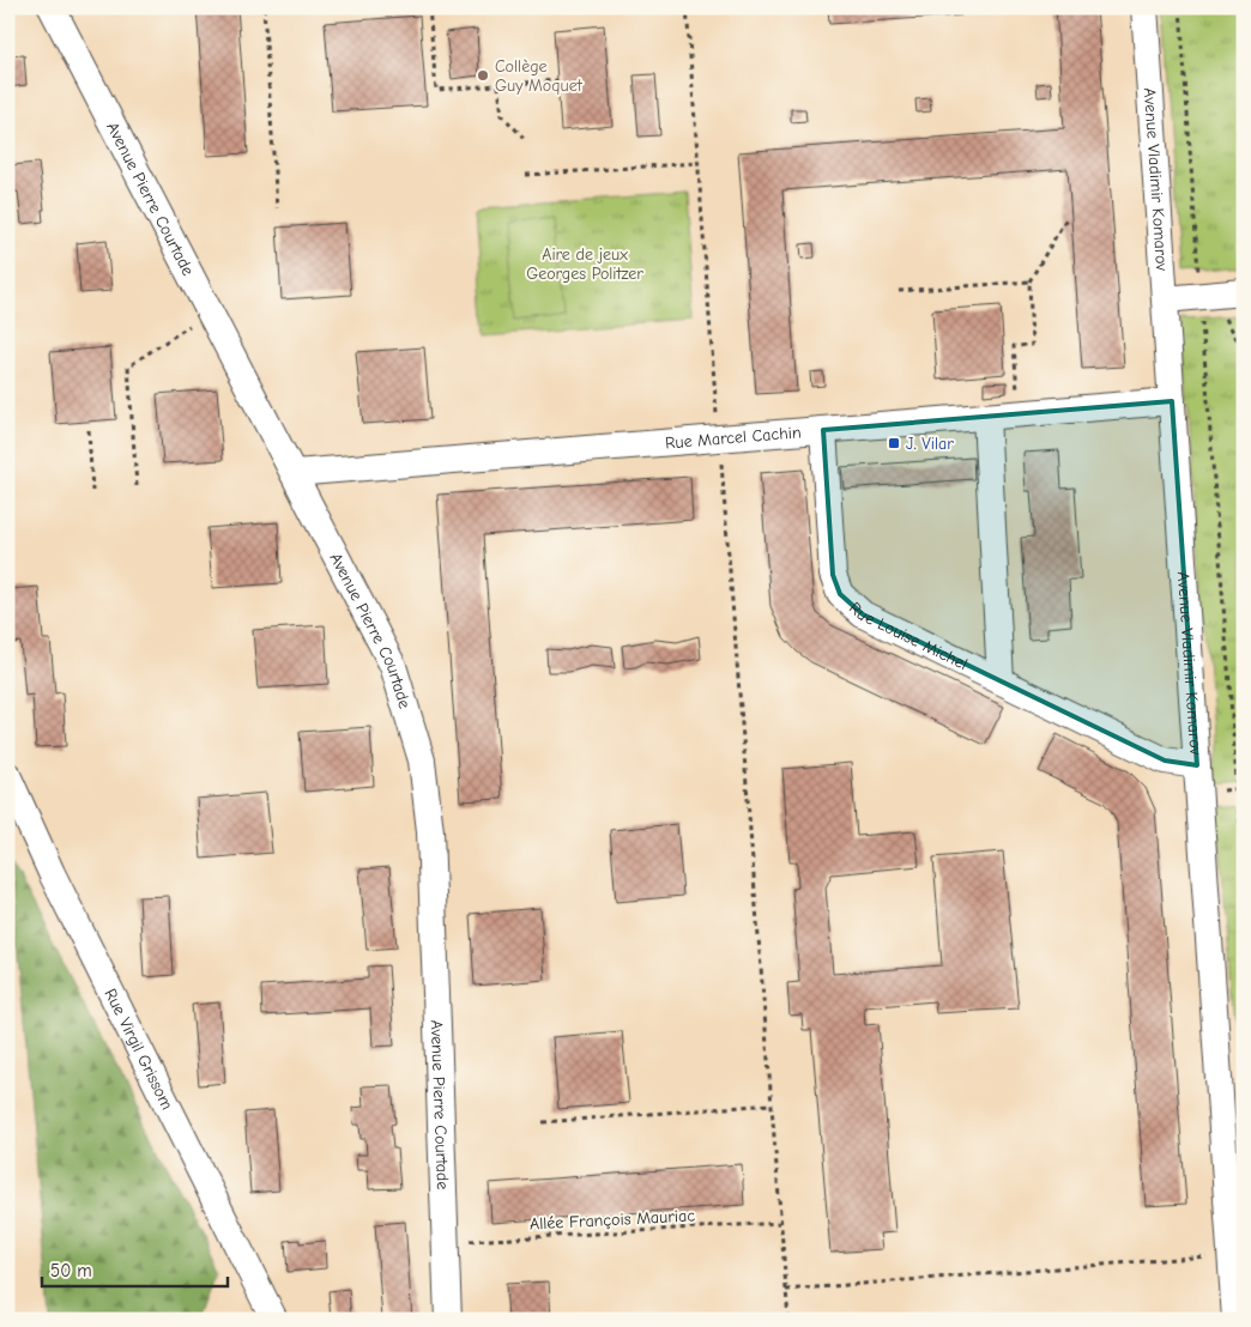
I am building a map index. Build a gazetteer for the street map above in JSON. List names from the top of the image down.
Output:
{
  "streets": {
    "street": [
      "Avenue Vladimir Komarov",
      "Avenue Pierre Courtade",
      "Rue Marcel Cachin",
      "Rue Louise Michel",
      "Rue Virgil Grissom"
    ],
    "path": ["Allée François Mauriac"]
  },
  "crossings": [
    ["Avenue Vladimir Komarov", "Rue Marcel Cachin"],
    ["Avenue Vladimir Komarov", "Rue Louise Michel"],
    ["Avenue Pierre Courtade", "Rue Marcel Cachin"],
    ["Avenue Pierre Courtade", "Allée François Mauriac"],
    ["Rue Marcel Cachin", "Rue Louise Michel"]
  ],
  "parks": ["Aire de jeux Georges Politzer"],
  "places": {
    "other": ["Collège Guy Moquet"],
    "transit": ["J. Vilar"]
  },
  "scale_bar": "50 m"
}
